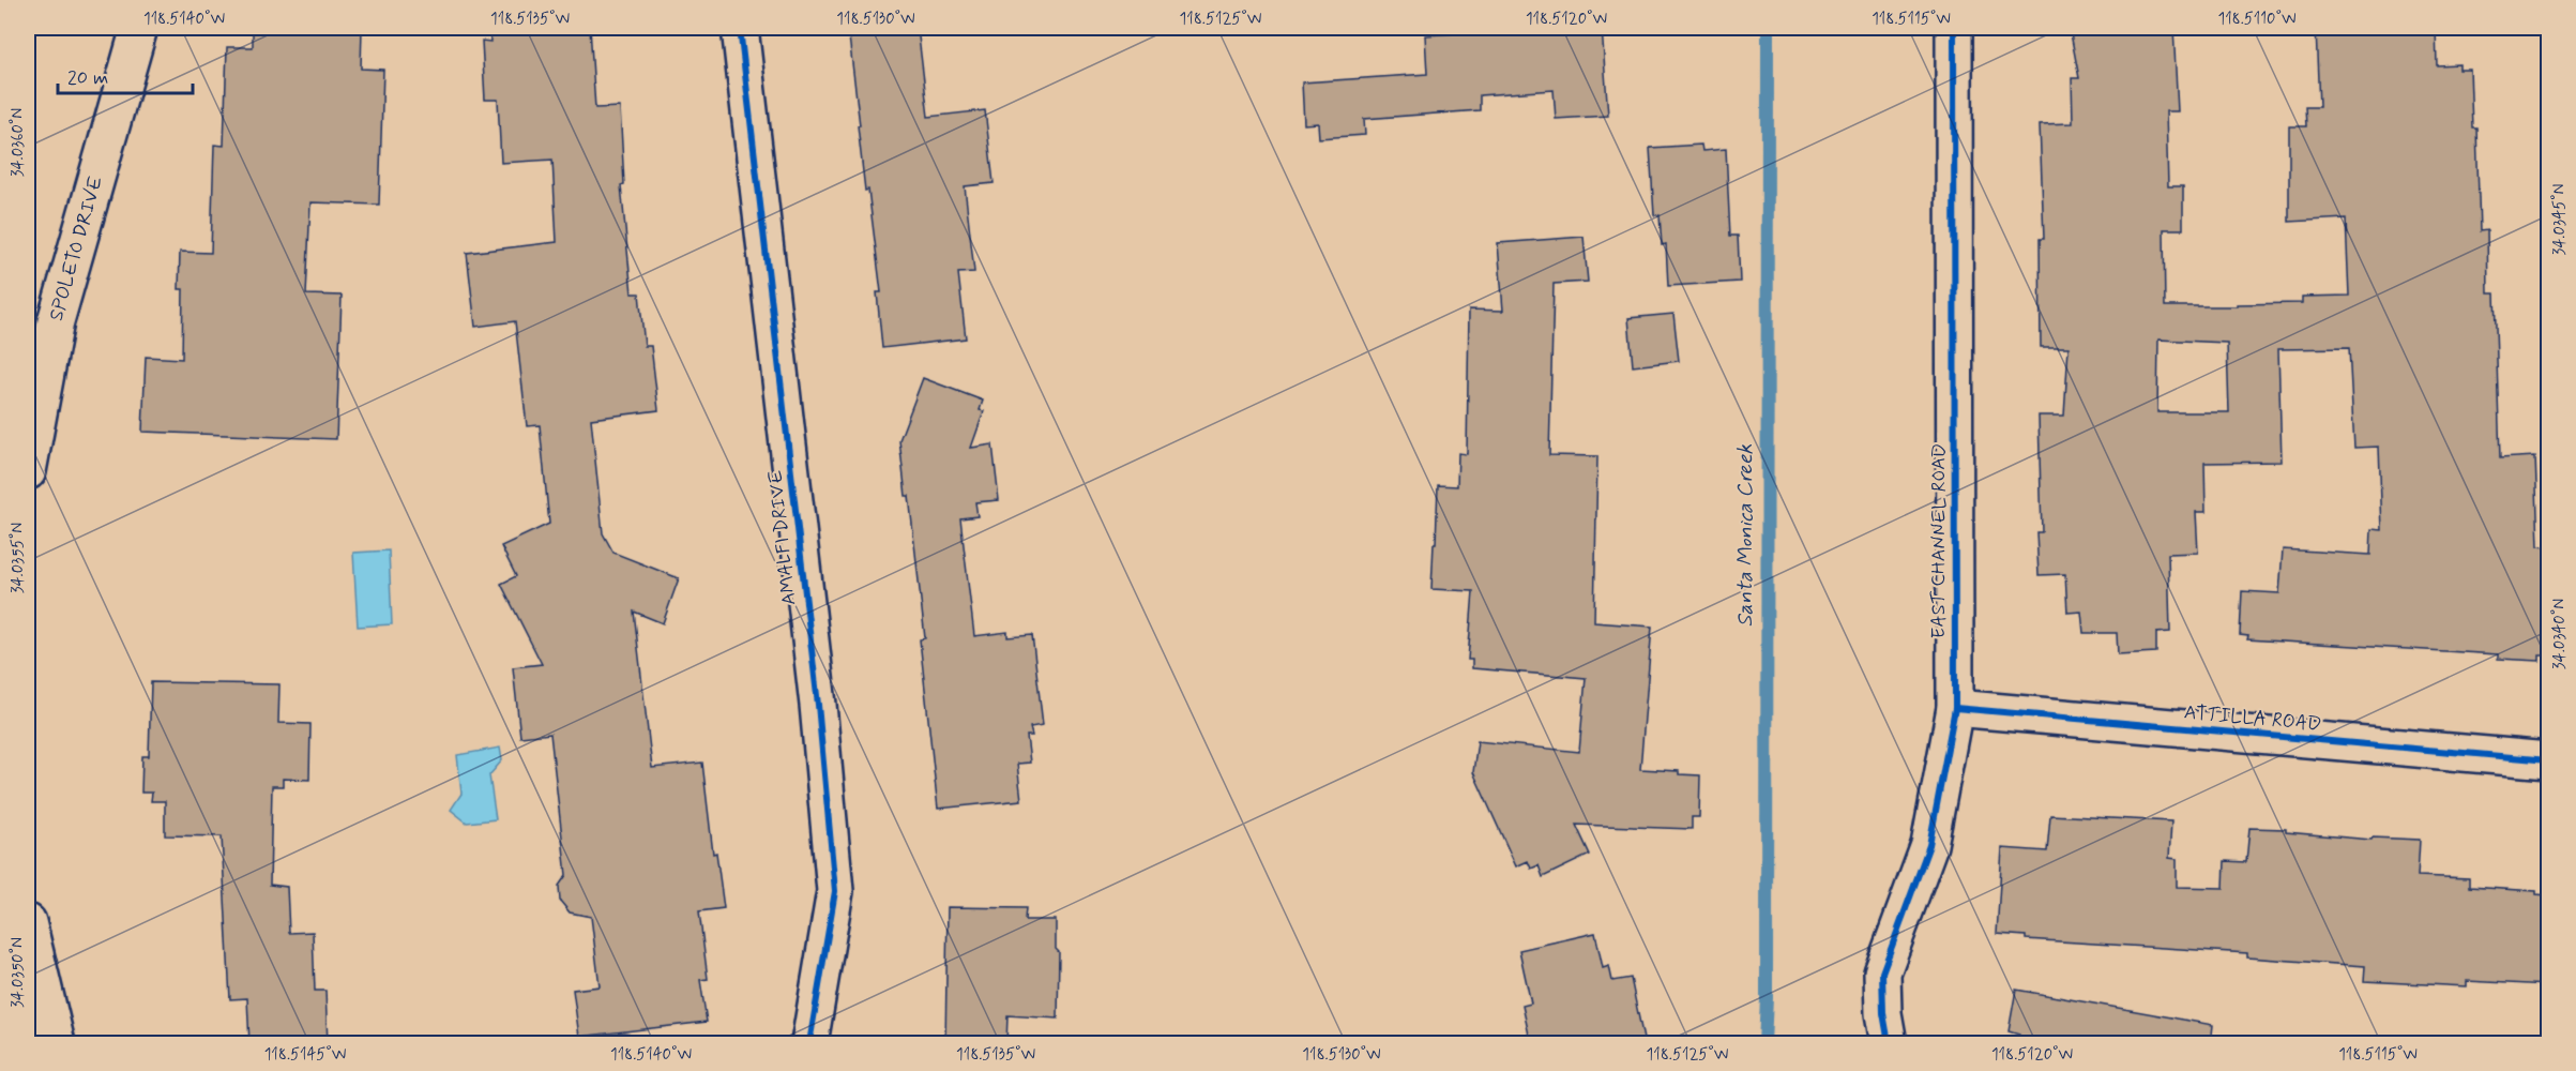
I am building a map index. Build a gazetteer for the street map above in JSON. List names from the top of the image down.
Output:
{
  "streets": {
    "street": [
      "SPOLETO DRIVE",
      "AMALFI DRIVE",
      "EAST CHANNEL ROAD",
      "ATTILLA ROAD"
    ]
  },
  "crossings": [
    ["EAST CHANNEL ROAD", "ATTILLA ROAD"]
  ],
  "water": ["Santa Monica Creek"],
  "scale_bar": "20 m",
  "coordinates": [
    "118.5140°W",
    "118.5135°W",
    "118.5130°W",
    "118.5125°W",
    "118.5120°W",
    "118.5115°W",
    "118.5110°W",
    "34.0360°N",
    "34.0345°N",
    "34.0355°N",
    "34.0340°N",
    "34.0350°N",
    "118.5145°W"
  ]
}
